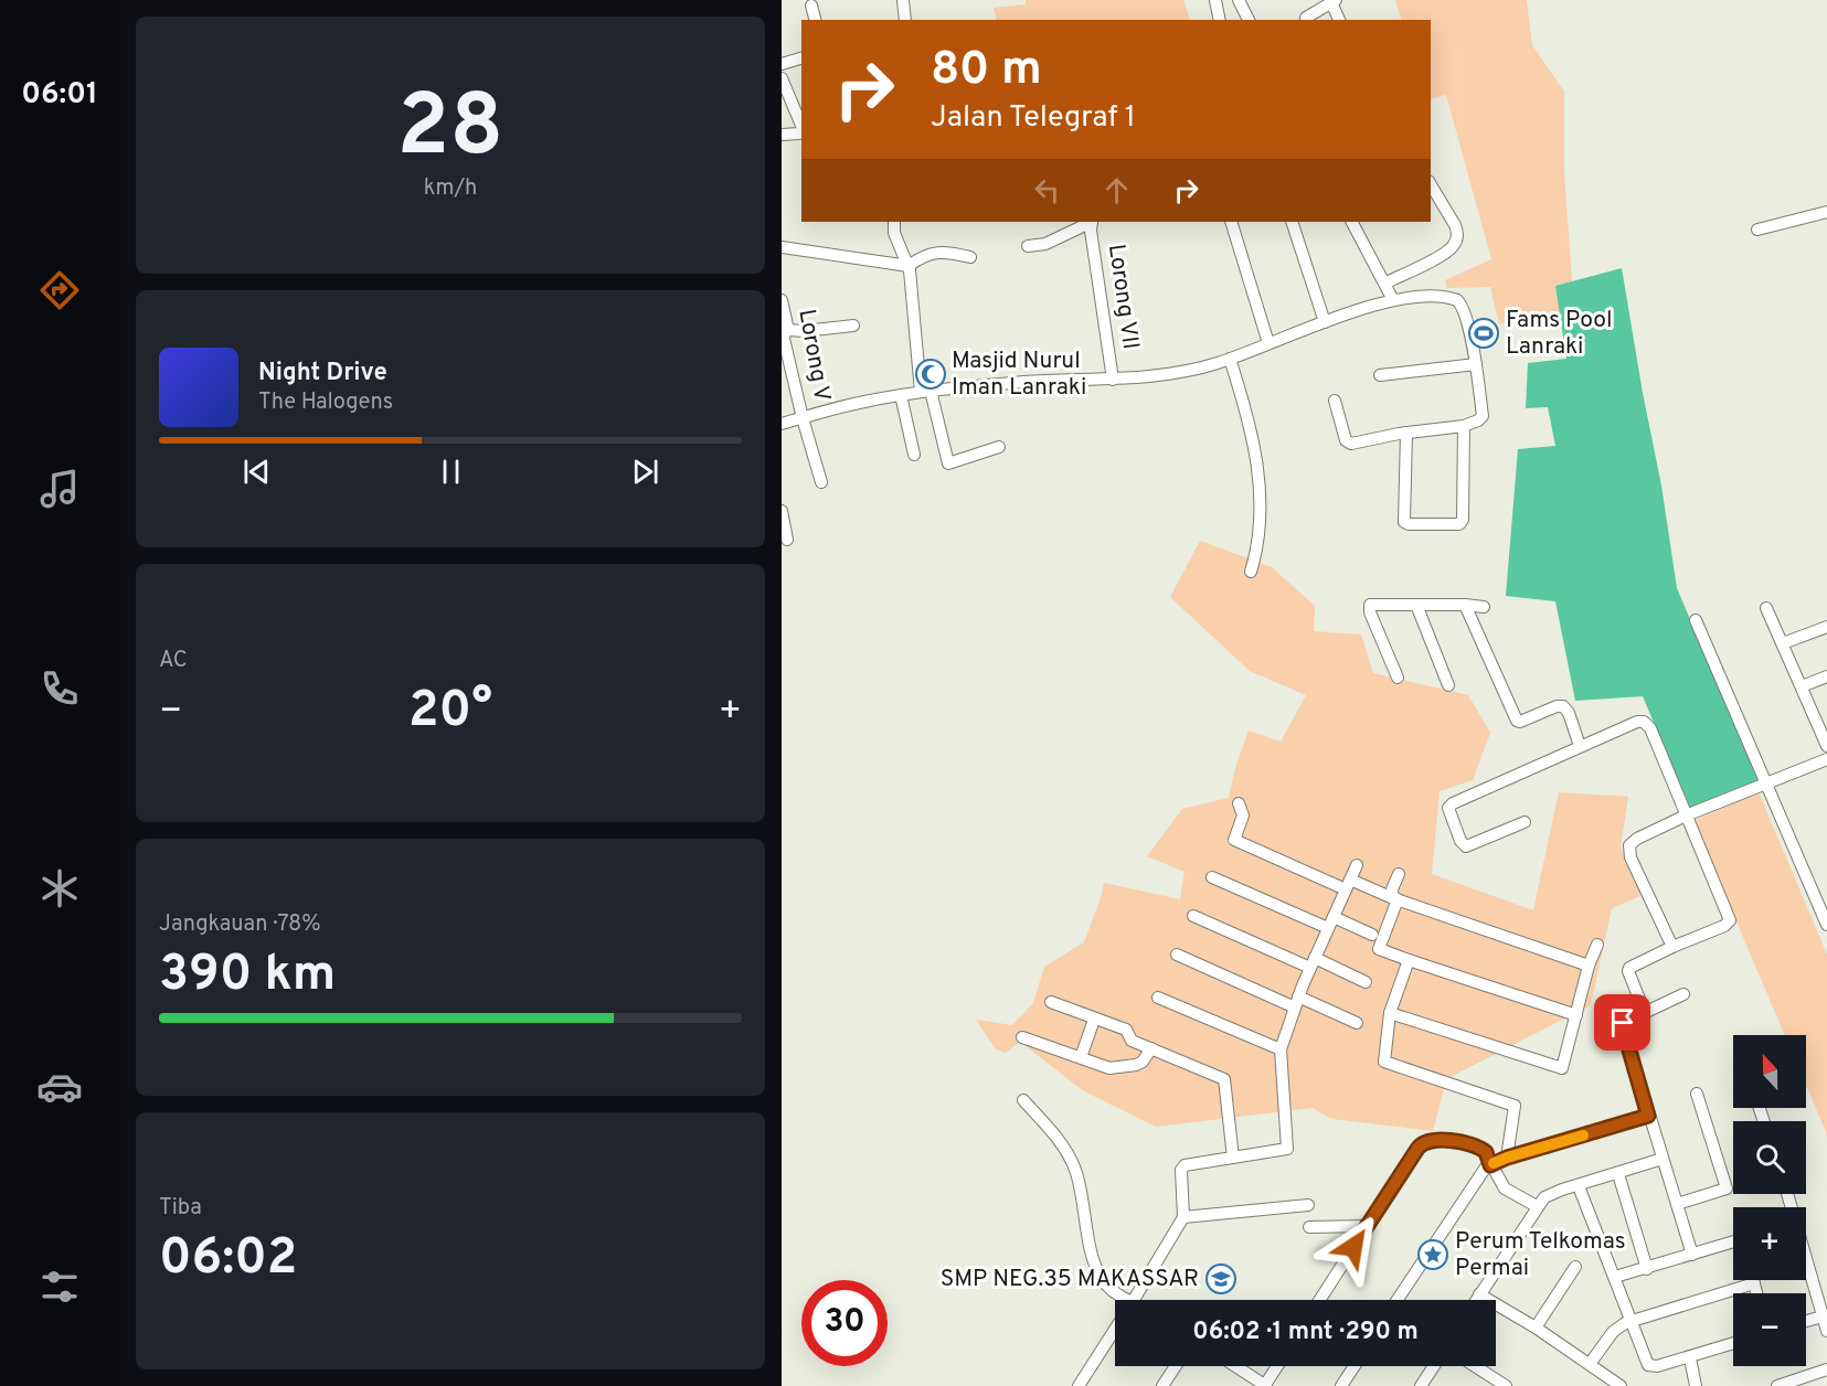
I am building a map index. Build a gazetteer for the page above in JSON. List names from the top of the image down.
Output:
{
  "streets": {
    "street": ["Lorong VII", "Lorong V"]
  },
  "places": {
    "sports": ["Fams Pool Lanraki"],
    "mosque": ["Masjid Nurul Iman Lanraki"],
    "place": ["Perum Telkomas Permai"],
    "school or university": ["SMP NEG.35 MAKASSAR"]
  },
  "north": "top",
  "page": {
    "tabs": "06:01",
    "tile": [
      ["28", "km/h"],
      "AC",
      ["Jangkauan · 78%", "390 km"],
      ["Tiba", "06:02"]
    ],
    "turn": ["80 m", "Jalan Telegraf 1"],
    "song": ["Night Drive", "The Halogens"],
    "heat": ["−", "20°", "+"],
    "map_buttons": ["+", "−"],
    "limit": "30",
    "trip": "06:02 · 1 mnt · 290 m"
  }
}
